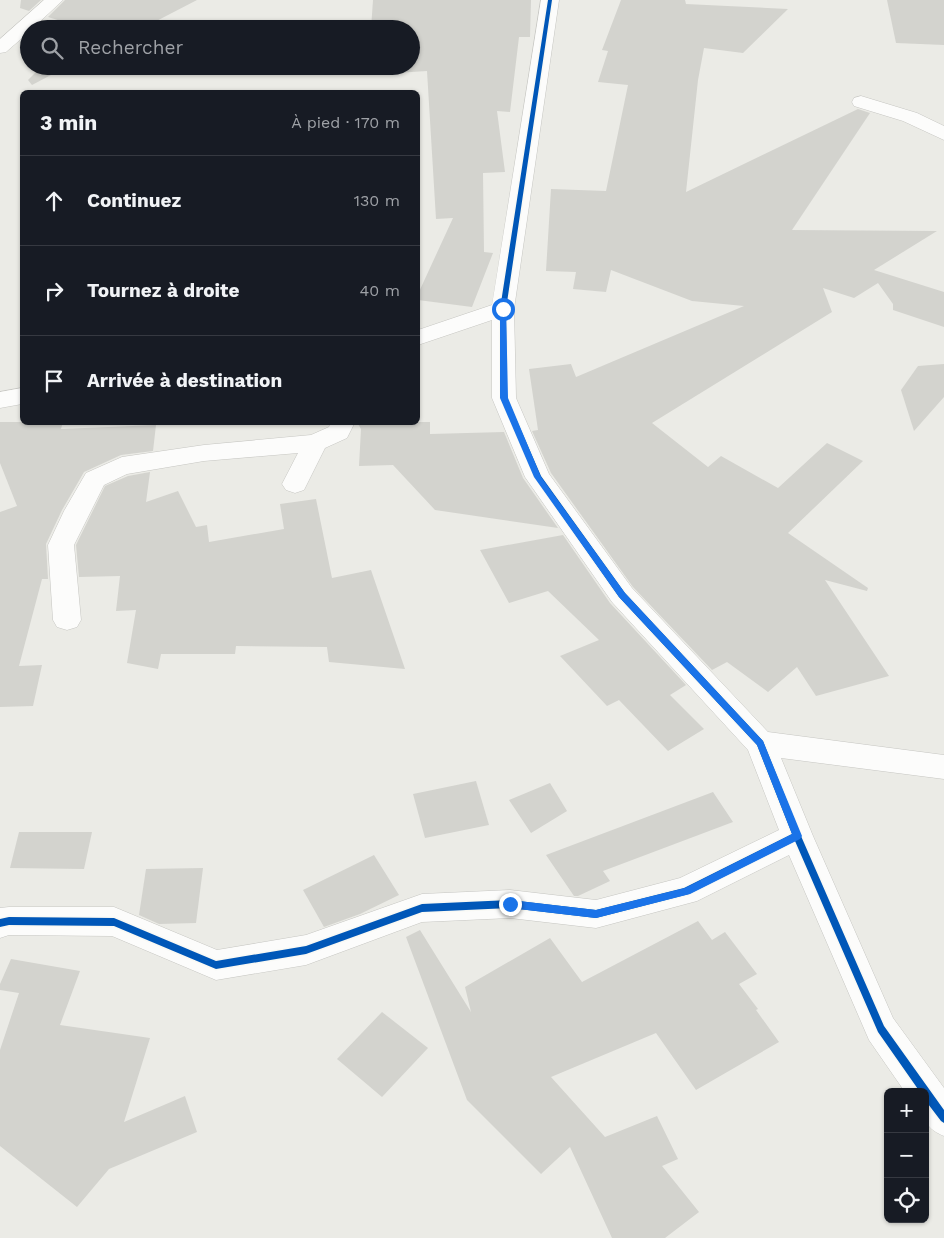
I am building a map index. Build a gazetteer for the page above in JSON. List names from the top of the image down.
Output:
{
  "page": {
    "search": "Rechercher",
    "heading": ["3 min", "À pied · 170 m"],
    "list": [
      ["Continuez", "130 m"],
      ["Tournez à droite", "40 m"],
      "Arrivée à destination"
    ],
    "map_buttons": ["+", "−"]
  }
}
